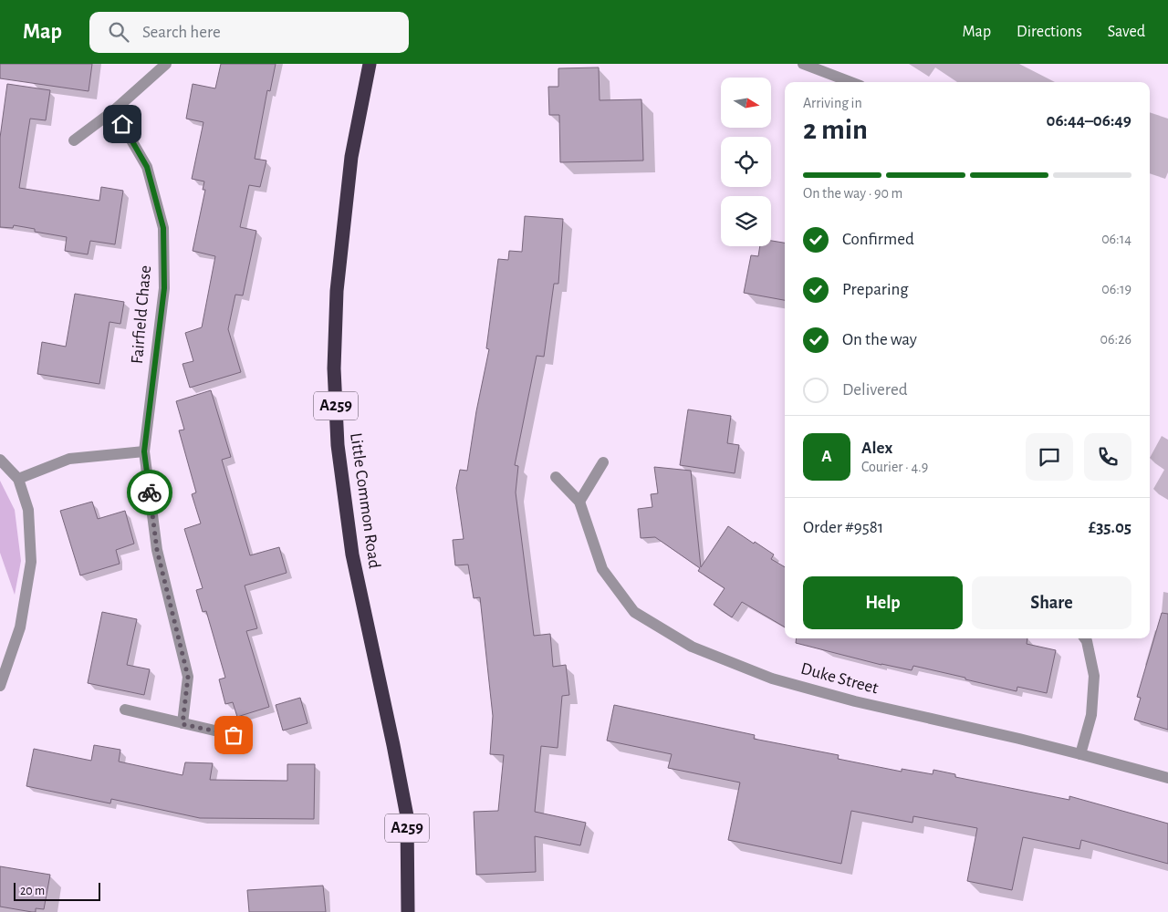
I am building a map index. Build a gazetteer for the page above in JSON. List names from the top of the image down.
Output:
{
  "streets": {
    "highway": ["A259", "Little Common Road"],
    "street": ["Fairfield Chase", "Duke Street"]
  },
  "scale_bar": "20 m",
  "north": "right",
  "page": {
    "header": "Map",
    "search": "Search here",
    "nav": ["Map", "Directions", "Saved"],
    "heading": ["2 min", "Arriving in", "06:44–06:49"],
    "panel": [
      "Alex",
      "Courier · 4.9",
      "Order #9581",
      "£35.05"
    ],
    "bar": "On the way · 90 m",
    "list": [
      ["Confirmed", "06:14"],
      ["Preparing", "06:19"],
      ["On the way", "06:26"],
      "Delivered"
    ],
    "round": "A",
    "buttons": ["Help", "Share"],
    "scale": "20 m"
  }
}
